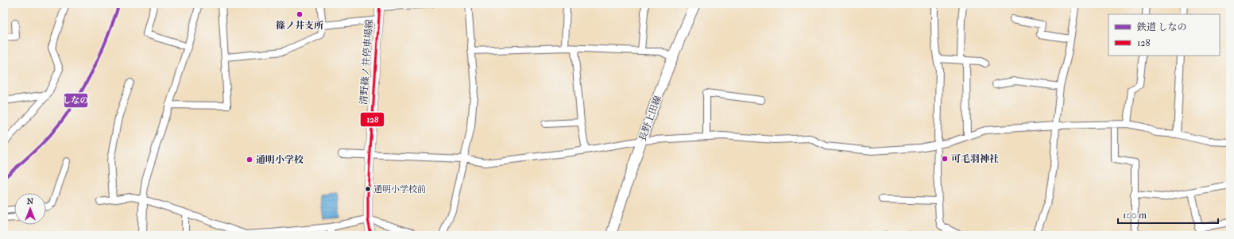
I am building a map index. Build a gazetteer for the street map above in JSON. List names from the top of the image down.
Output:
{
  "streets": {
    "main road": ["清野篠ノ井停車場線", "長野上田線"]
  },
  "places": [
    "篠ノ井支所",
    "可毛羽神社",
    "通明小学校",
    "通明小学校前"
  ],
  "lines": ["rail line しなの", "transit line 128"],
  "legend": ["鉄道 しなの", "128"],
  "scale_bar": "100 m",
  "north": "top"
}
